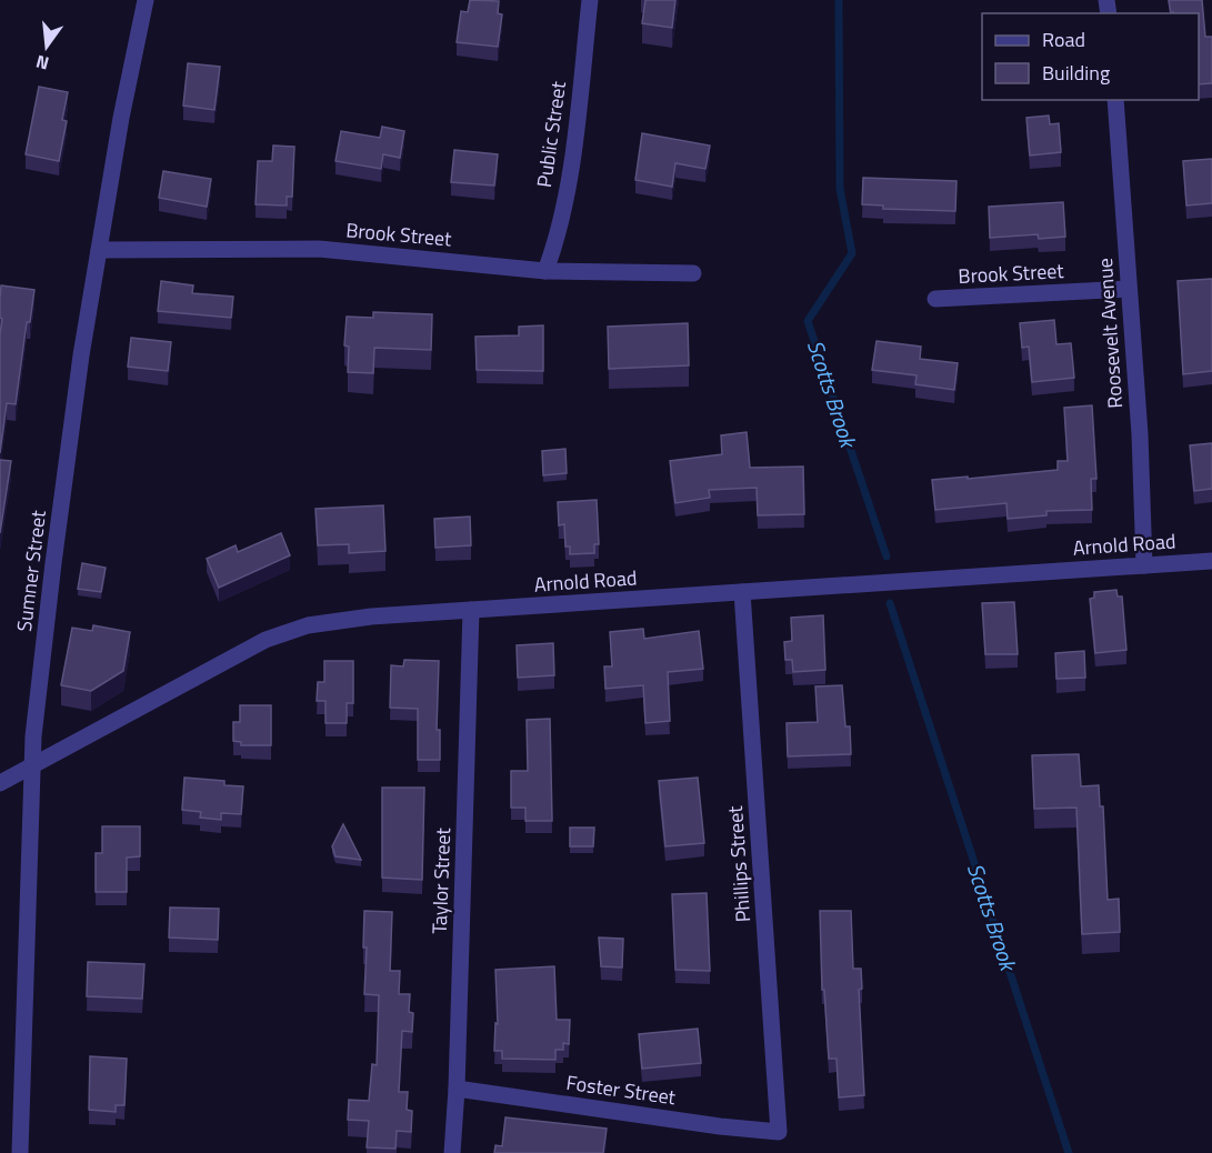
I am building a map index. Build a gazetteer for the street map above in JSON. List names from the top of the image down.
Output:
{
  "streets": {
    "street": [
      "Public Street",
      "Brook Street",
      "Roosevelt Avenue",
      "Arnold Road",
      "Sumner Street",
      "Phillips Street",
      "Taylor Street",
      "Foster Street"
    ]
  },
  "crossings": [
    ["Public Street", "Brook Street"],
    ["Brook Street", "Roosevelt Avenue"],
    ["Brook Street", "Sumner Street"],
    ["Roosevelt Avenue", "Arnold Road"],
    ["Arnold Road", "Sumner Street"],
    ["Arnold Road", "Phillips Street"],
    ["Arnold Road", "Taylor Street"],
    ["Phillips Street", "Foster Street"],
    ["Taylor Street", "Foster Street"]
  ],
  "water": ["Scotts Brook"],
  "legend": ["Road", "Building"],
  "north": "bottom"
}
